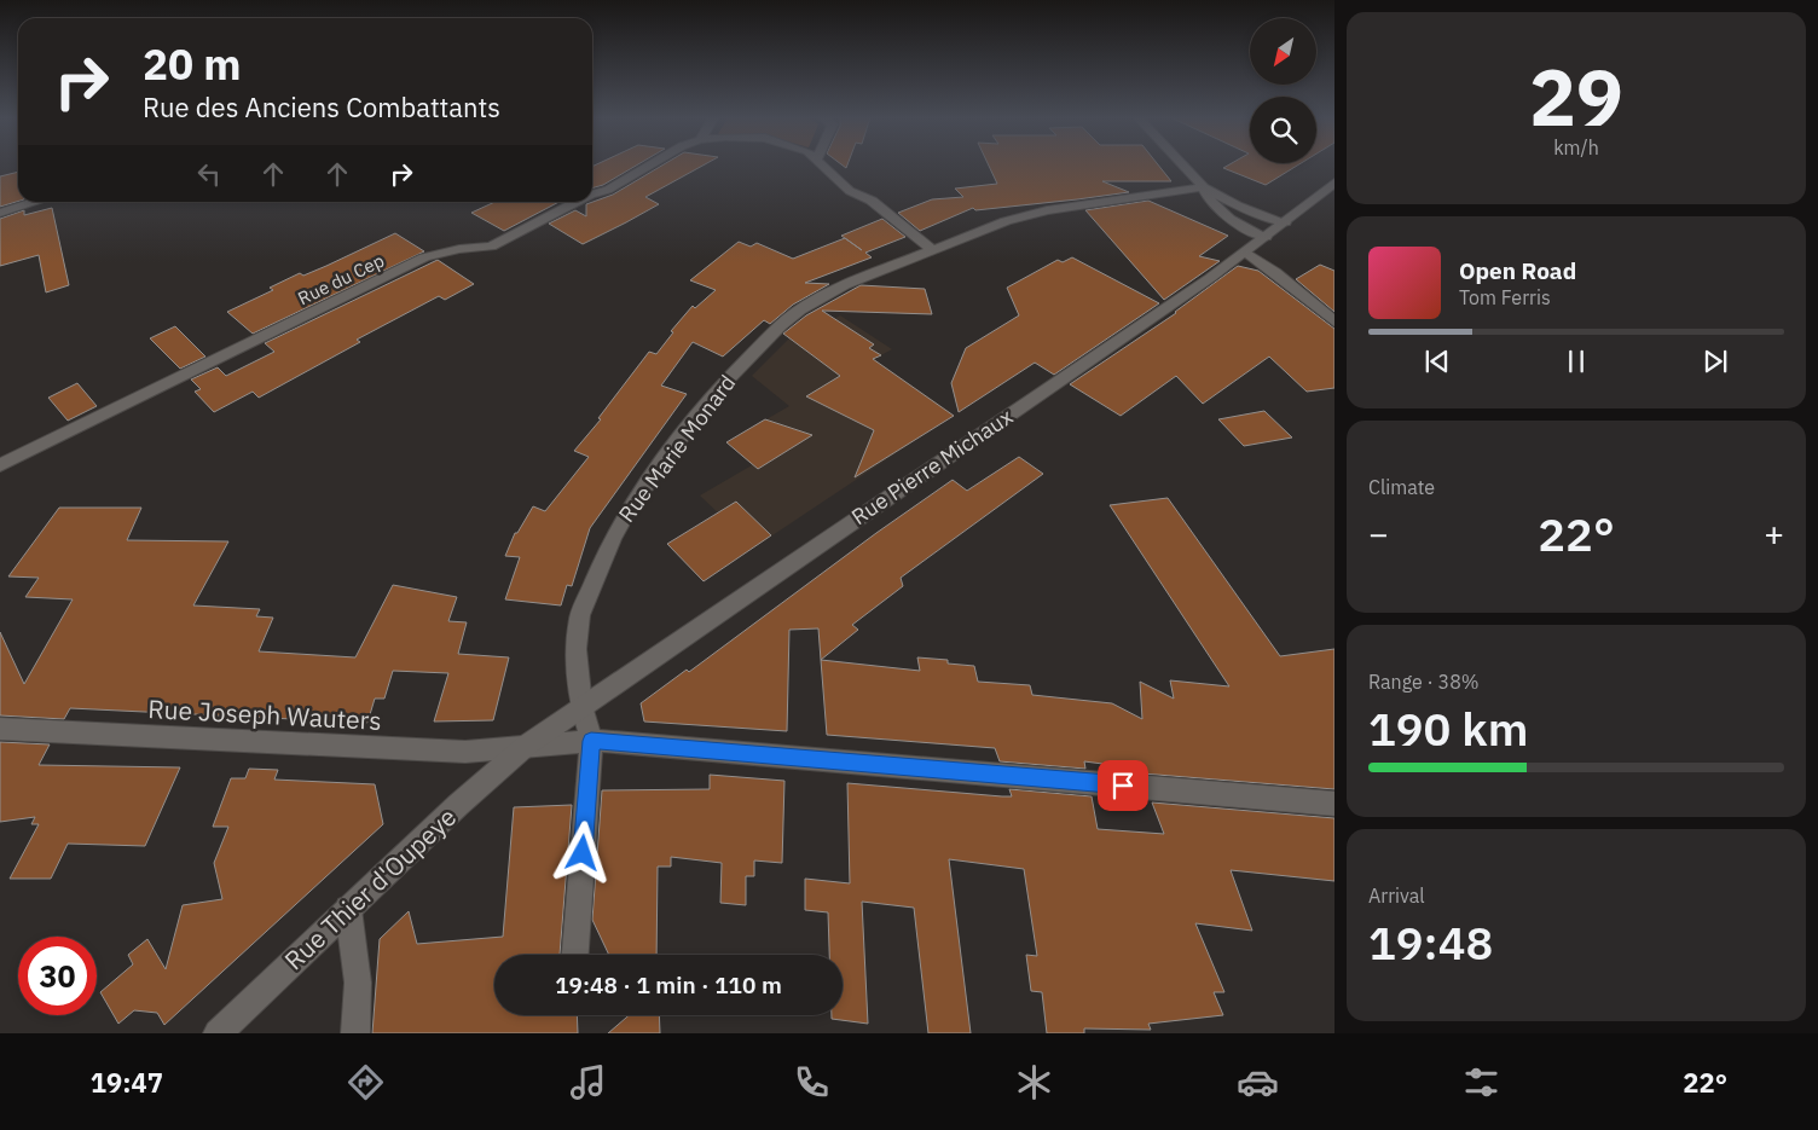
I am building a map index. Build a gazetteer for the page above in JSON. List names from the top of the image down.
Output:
{
  "streets": {
    "street": [
      "Rue du Cep",
      "Rue Marie Monard",
      "Rue Pierre Michaux",
      "Rue Joseph Wauters",
      "Rue Thier d'Oupeye"
    ]
  },
  "crossings": [
    ["Rue du Cep", "Rue Marie Monard"],
    ["Rue Marie Monard", "Rue Pierre Michaux"],
    ["Rue Marie Monard", "Rue Joseph Wauters"],
    ["Rue Pierre Michaux", "Rue Joseph Wauters"],
    ["Rue Pierre Michaux", "Rue Thier d'Oupeye"],
    ["Rue Joseph Wauters", "Rue Thier d'Oupeye"]
  ],
  "north": "bottom left",
  "page": {
    "tile": [
      ["29", "km/h"],
      "Climate",
      ["Range · 38%", "190 km"],
      ["Arrival", "19:48"]
    ],
    "turn": ["20 m", "Rue des Anciens Combattants"],
    "song": ["Open Road", "Tom Ferris"],
    "heat": ["−", "22°", "+"],
    "limit": "30",
    "trip": "19:48 · 1 min · 110 m",
    "tabs": ["19:47", "22°"]
  }
}
